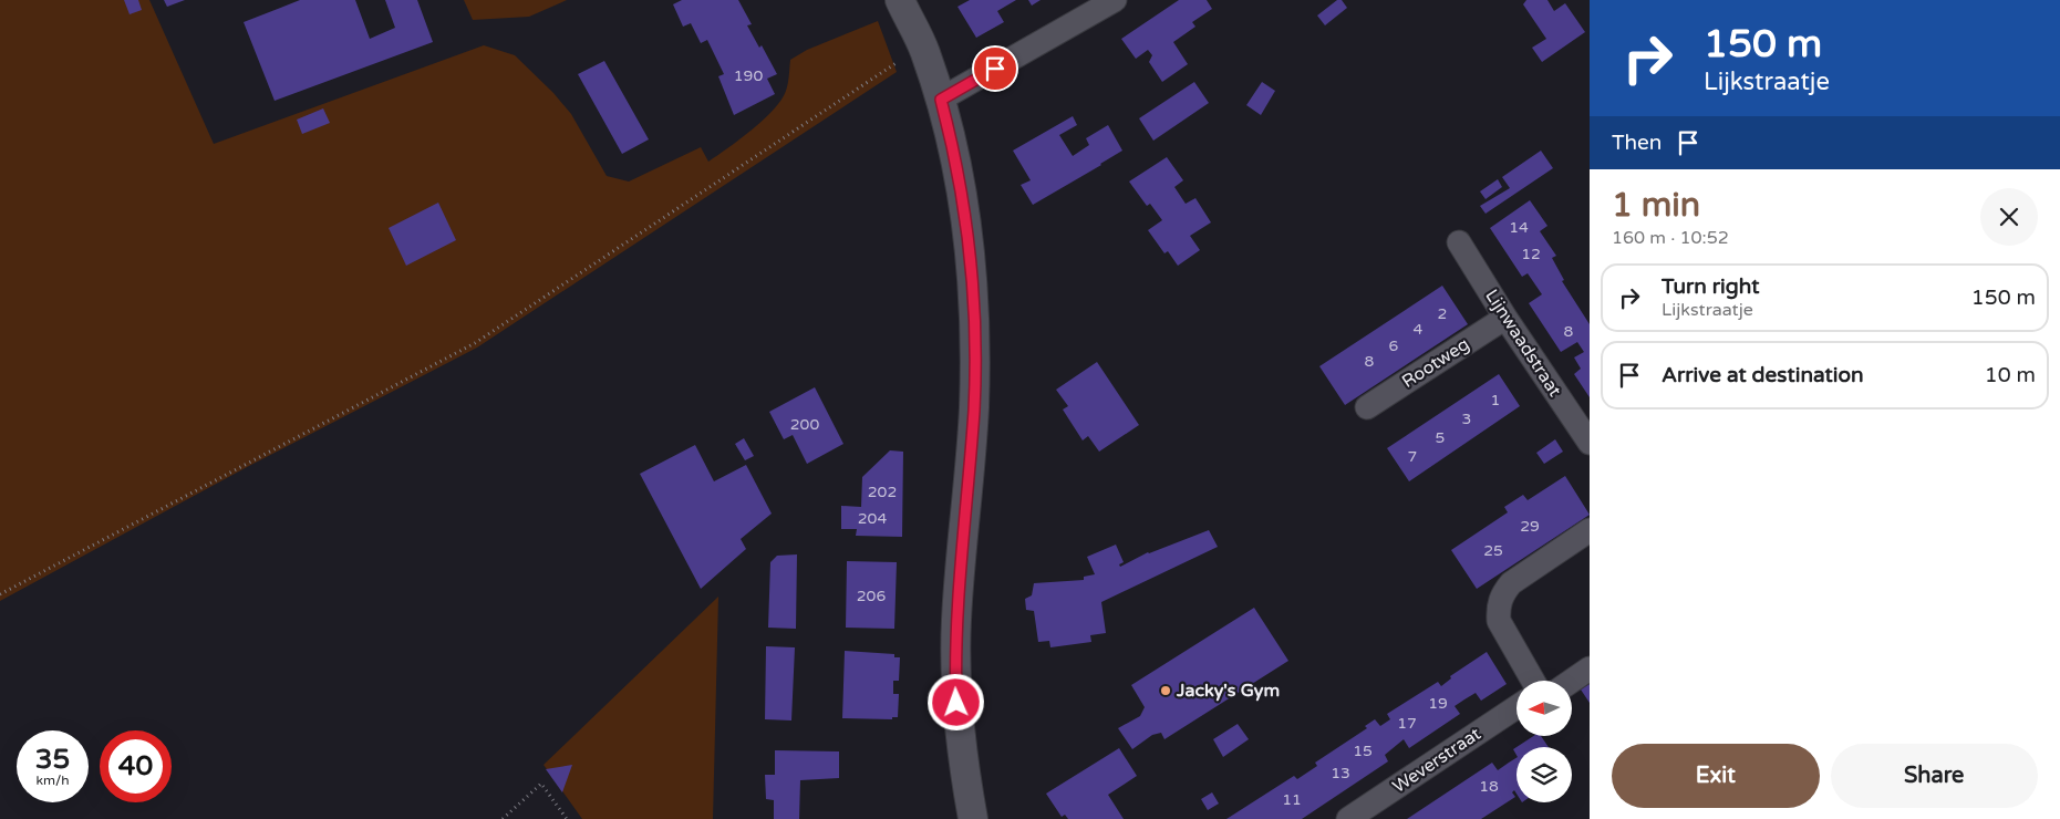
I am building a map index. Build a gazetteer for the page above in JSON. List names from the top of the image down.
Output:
{
  "streets": {
    "street": ["Lijnwaadstraat", "Rootweg", "Weverstraat"]
  },
  "crossings": [
    ["Lijnwaadstraat", "Rootweg"]
  ],
  "places": ["Jacky's Gym"],
  "house_numbers": [
    "190",
    "14",
    "12",
    "2",
    "4",
    "8",
    "6",
    "8",
    "1",
    "3",
    "200",
    "5",
    "7",
    "202",
    "204",
    "29",
    "25",
    "206",
    "19",
    "17",
    "15",
    "13",
    "18",
    "11"
  ],
  "north": "left",
  "page": {
    "turn": ["150 m", "Lijkstraatje"],
    "then": "Then",
    "heading": ["1 min", "160 m · 10:52"],
    "list": [
      {
        "name": "Turn right",
        "note": "Lijkstraatje",
        "value": "150 m"
      },
      {
        "name": "Arrive at destination",
        "value": "10 m"
      }
    ],
    "speed": "35 km/h",
    "limit": "40",
    "buttons": ["Exit", "Share"]
  }
}
